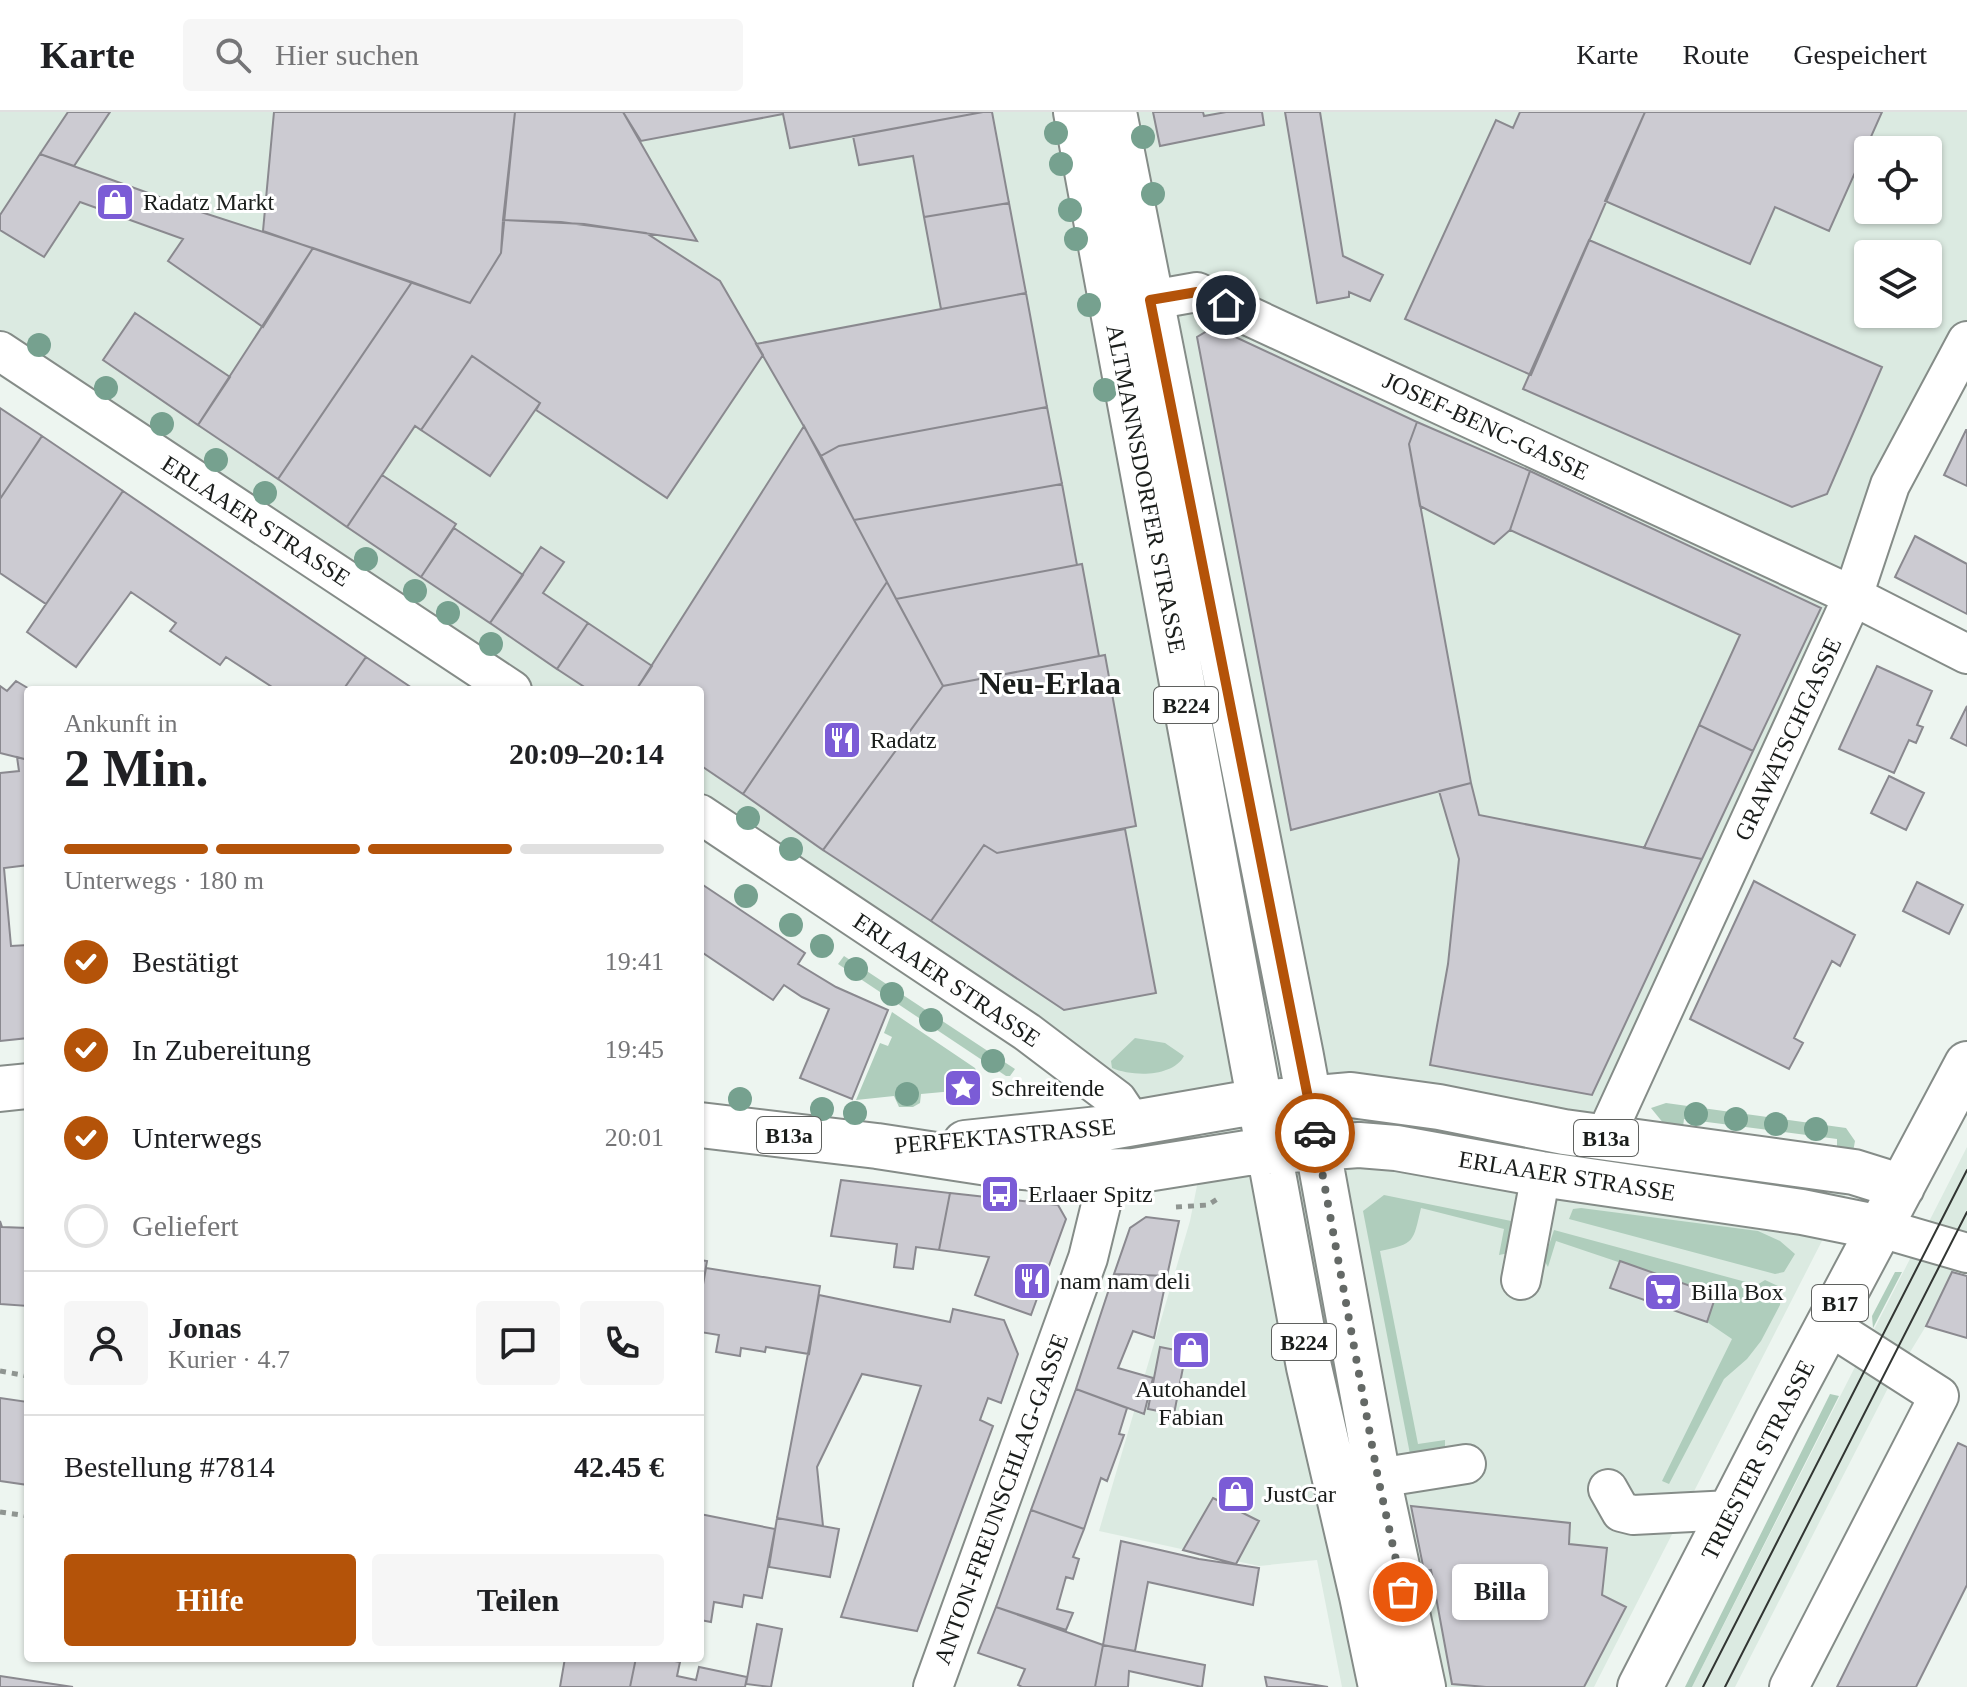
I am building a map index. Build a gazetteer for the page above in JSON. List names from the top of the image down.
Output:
{
  "streets": {
    "main road": [
      "ALTMANNSDORFER STRASSE",
      "ERLAAER STRASSE",
      "B224",
      "B13a",
      "PERFEKTASTRASSE",
      "B17",
      "TRIESTER STRASSE"
    ],
    "street": ["JOSEF-BENC-GASSE", "GRAWATSCHGASSE", "ANTON-FREUNSCHLAG-GASSE"]
  },
  "crossings": [
    ["JOSEF-BENC-GASSE", "ALTMANNSDORFER STRASSE"],
    ["JOSEF-BENC-GASSE", "GRAWATSCHGASSE"],
    ["ALTMANNSDORFER STRASSE", "ERLAAER STRASSE"],
    ["ERLAAER STRASSE", "GRAWATSCHGASSE"],
    ["ERLAAER STRASSE", "PERFEKTASTRASSE"],
    ["ERLAAER STRASSE", "TRIESTER STRASSE"],
    ["ERLAAER STRASSE", "ANTON-FREUNSCHLAG-GASSE"],
    ["PERFEKTASTRASSE", "ANTON-FREUNSCHLAG-GASSE"]
  ],
  "districts": ["Neu-Erlaa"],
  "places": {
    "shop": ["Radatz Markt", "Autohandel Fabian", "JustCar"],
    "restaurant": ["Radatz", "nam nam deli"],
    "place": ["Schreitende"],
    "bus stop": ["Erlaaer Spitz"],
    "supermarket": ["Billa Box"],
    "other": ["Billa"]
  },
  "page": {
    "header": "Karte",
    "search": "Hier suchen",
    "nav": ["Karte", "Route", "Gespeichert"],
    "heading": ["2 Min.", "Ankunft in", "20:09–20:14"],
    "panel": [
      "Jonas",
      "Kurier · 4.7",
      "Bestellung #7814",
      "42.45 €"
    ],
    "bar": "Unterwegs · 180 m",
    "list": [
      ["Bestätigt", "19:41"],
      ["In Zubereitung", "19:45"],
      ["Unterwegs", "20:01"],
      "Geliefert"
    ],
    "buttons": ["Hilfe", "Teilen"],
    "bubble": "Billa"
  }
}
